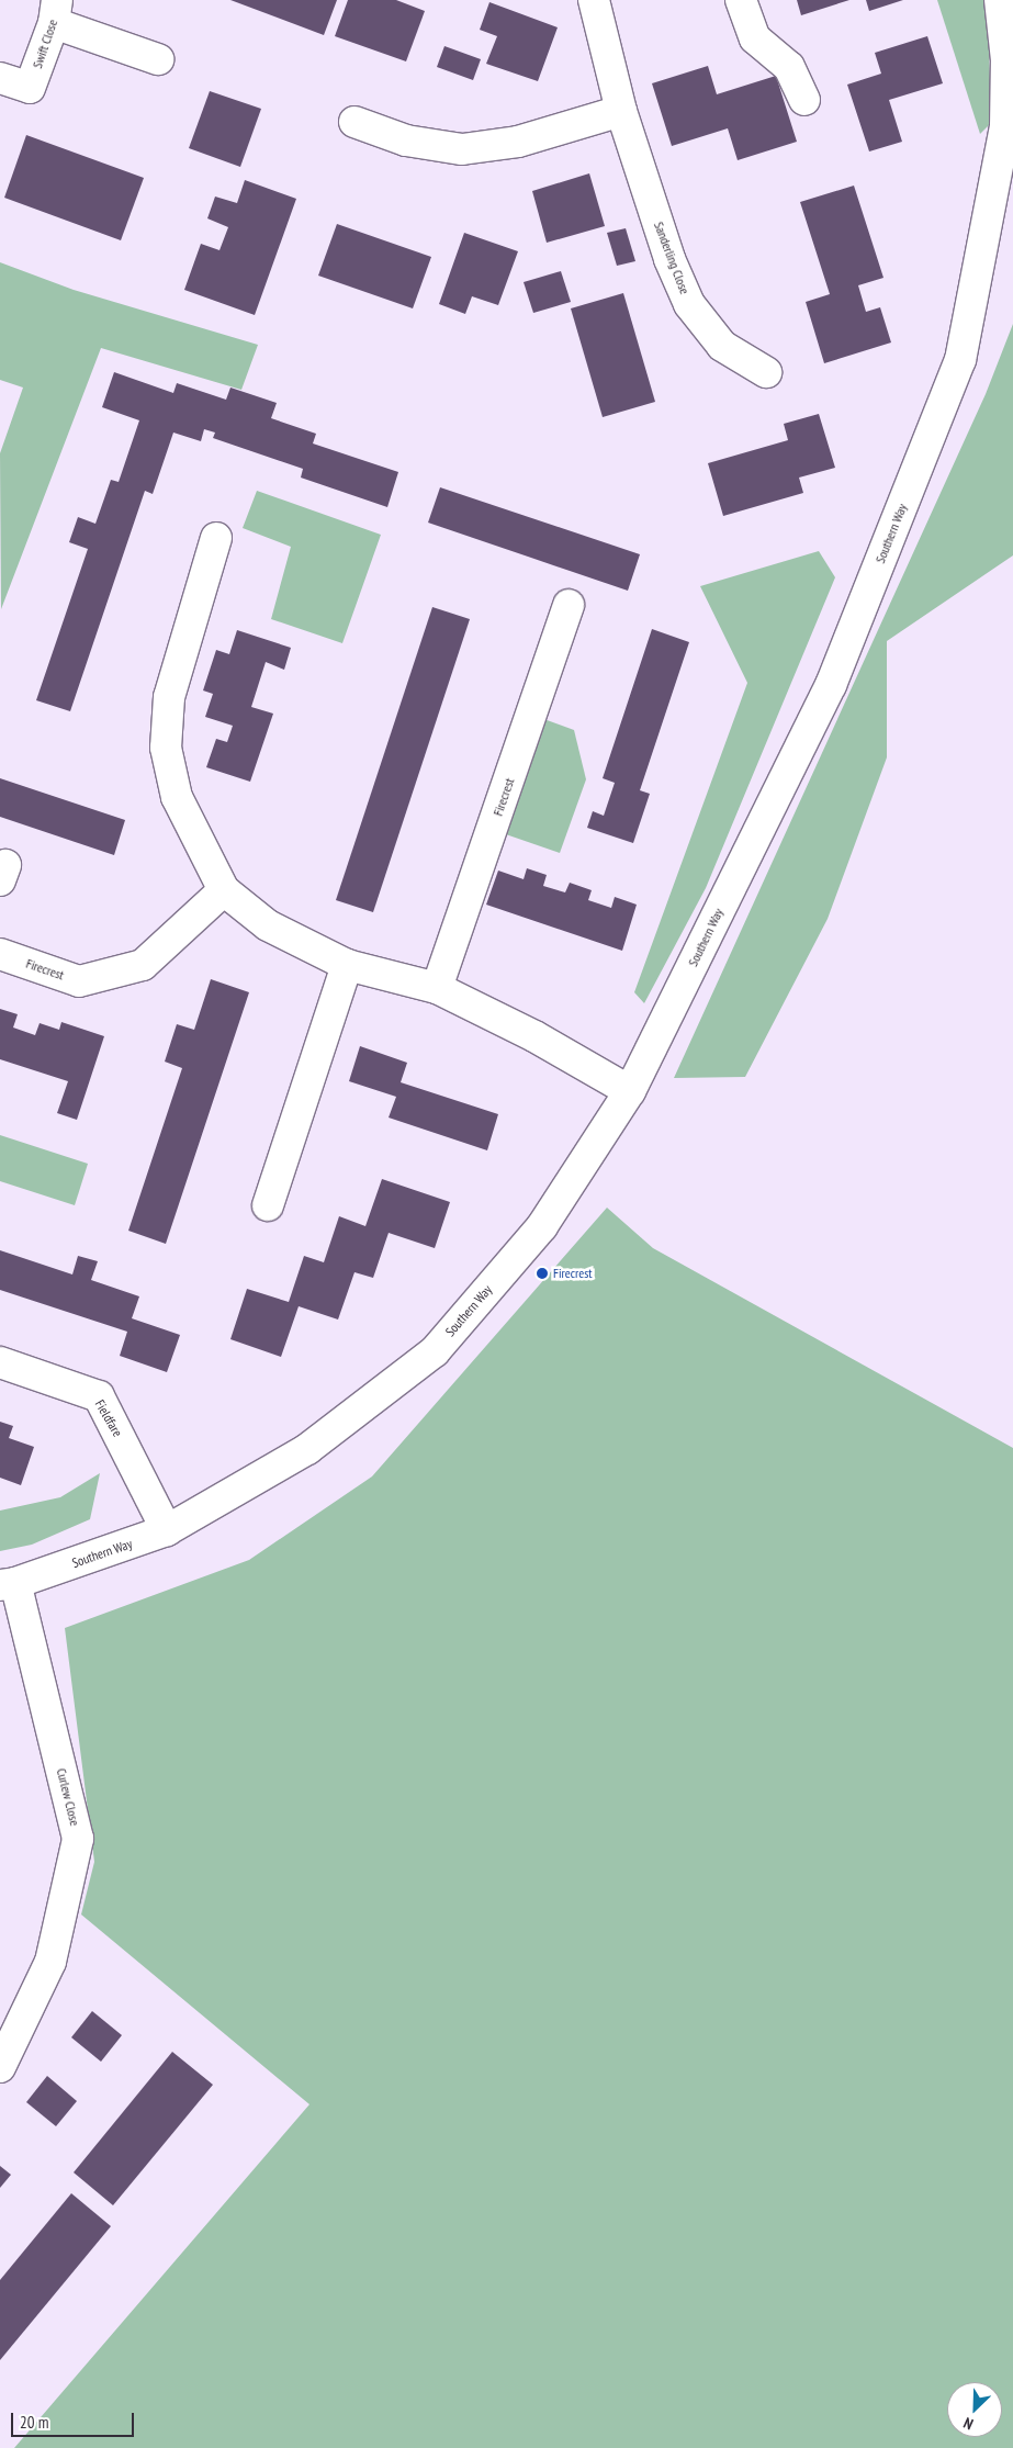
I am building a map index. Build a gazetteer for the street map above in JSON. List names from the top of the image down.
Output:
{
  "streets": {
    "street": [
      "Swift Close",
      "Sanderling Close",
      "Southern Way",
      "Firecrest",
      "Fieldfare",
      "Curlew Close"
    ]
  },
  "crossings": [
    ["Southern Way", "Fieldfare"],
    ["Southern Way", "Curlew Close"]
  ],
  "places": ["Firecrest"],
  "scale_bar": "20 m",
  "north": "bottom left"
}
